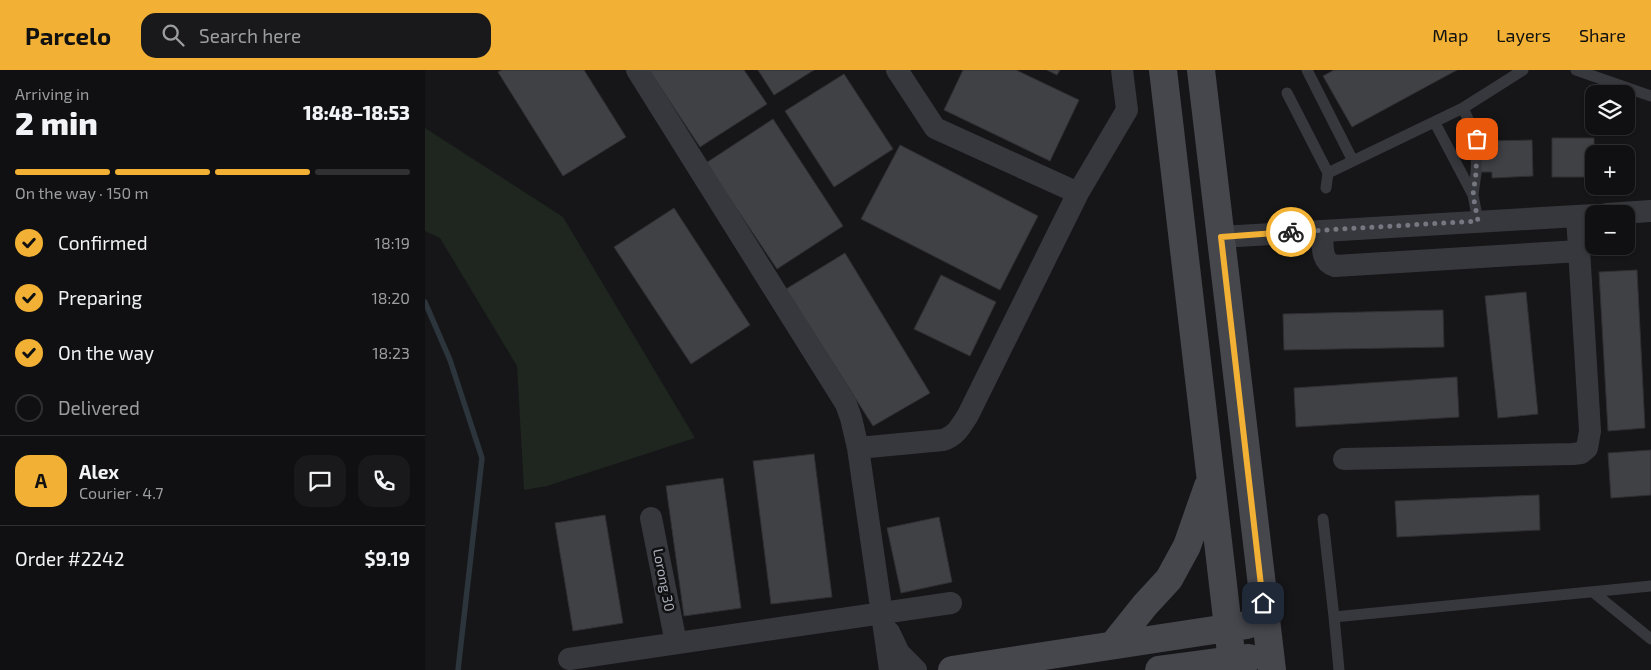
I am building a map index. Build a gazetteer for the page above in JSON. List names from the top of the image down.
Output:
{
  "streets": {
    "street": ["Lorong 30"]
  },
  "page": {
    "header": "Parcelo",
    "search": "Search here",
    "nav": ["Map", "Layers", "Share"],
    "heading": ["2 min", "Arriving in", "18:48–18:53"],
    "panel": [
      "Alex",
      "Courier · 4.7",
      "Order #2242",
      "$9.19"
    ],
    "map_buttons": ["+", "−"],
    "bar": "On the way · 150 m",
    "list": [
      ["Confirmed", "18:19"],
      ["Preparing", "18:20"],
      ["On the way", "18:23"],
      "Delivered"
    ],
    "round": "A"
  }
}
